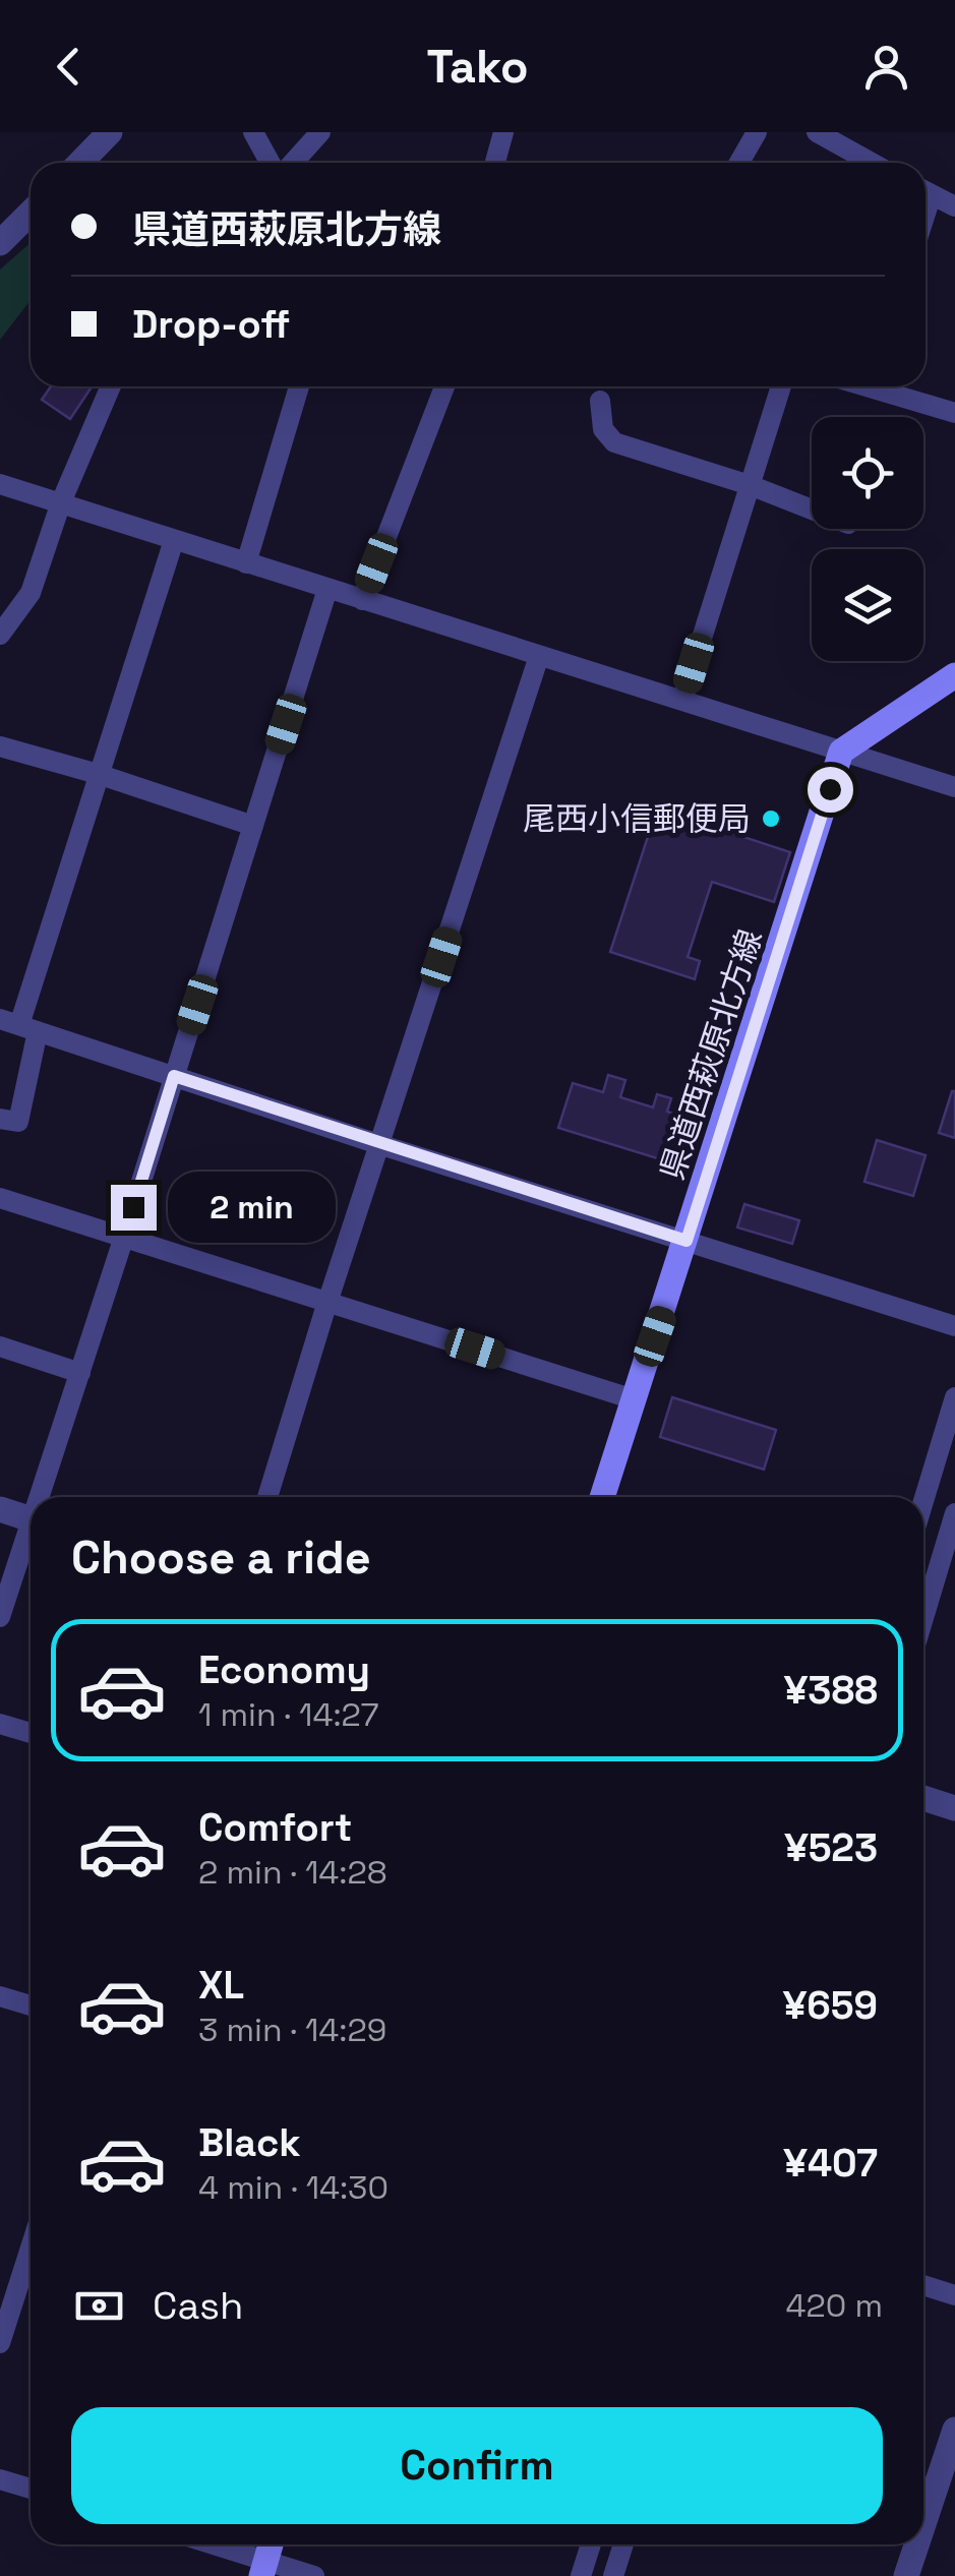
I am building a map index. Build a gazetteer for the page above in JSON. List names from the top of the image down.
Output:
{
  "streets": {
    "main road": ["県道西萩原北方線"]
  },
  "places": ["尾西小信郵便局"],
  "page": {
    "header": "Tako",
    "banner": ["県道西萩原北方線", "Drop-off"],
    "bubble": "2 min",
    "heading": "Choose a ride",
    "list": [
      {
        "name": "Economy",
        "note": "1 min · 14:27",
        "value": "¥388"
      },
      {
        "name": "Comfort",
        "note": "2 min · 14:28",
        "value": "¥523"
      },
      {
        "name": "XL",
        "note": "3 min · 14:29",
        "value": "¥659"
      },
      {
        "name": "Black",
        "note": "4 min · 14:30",
        "value": "¥407"
      }
    ],
    "pay": ["Cash", "420 m"],
    "buttons": "Confirm"
  }
}
